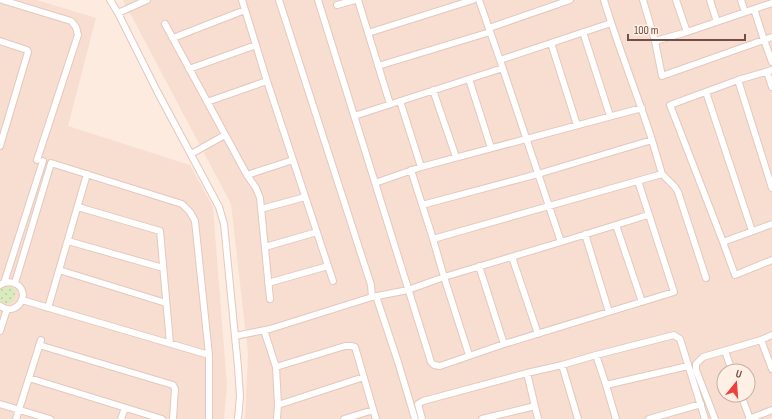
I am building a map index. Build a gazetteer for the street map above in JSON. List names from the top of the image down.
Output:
{
  "scale_bar": "100 m",
  "north": "top"
}
